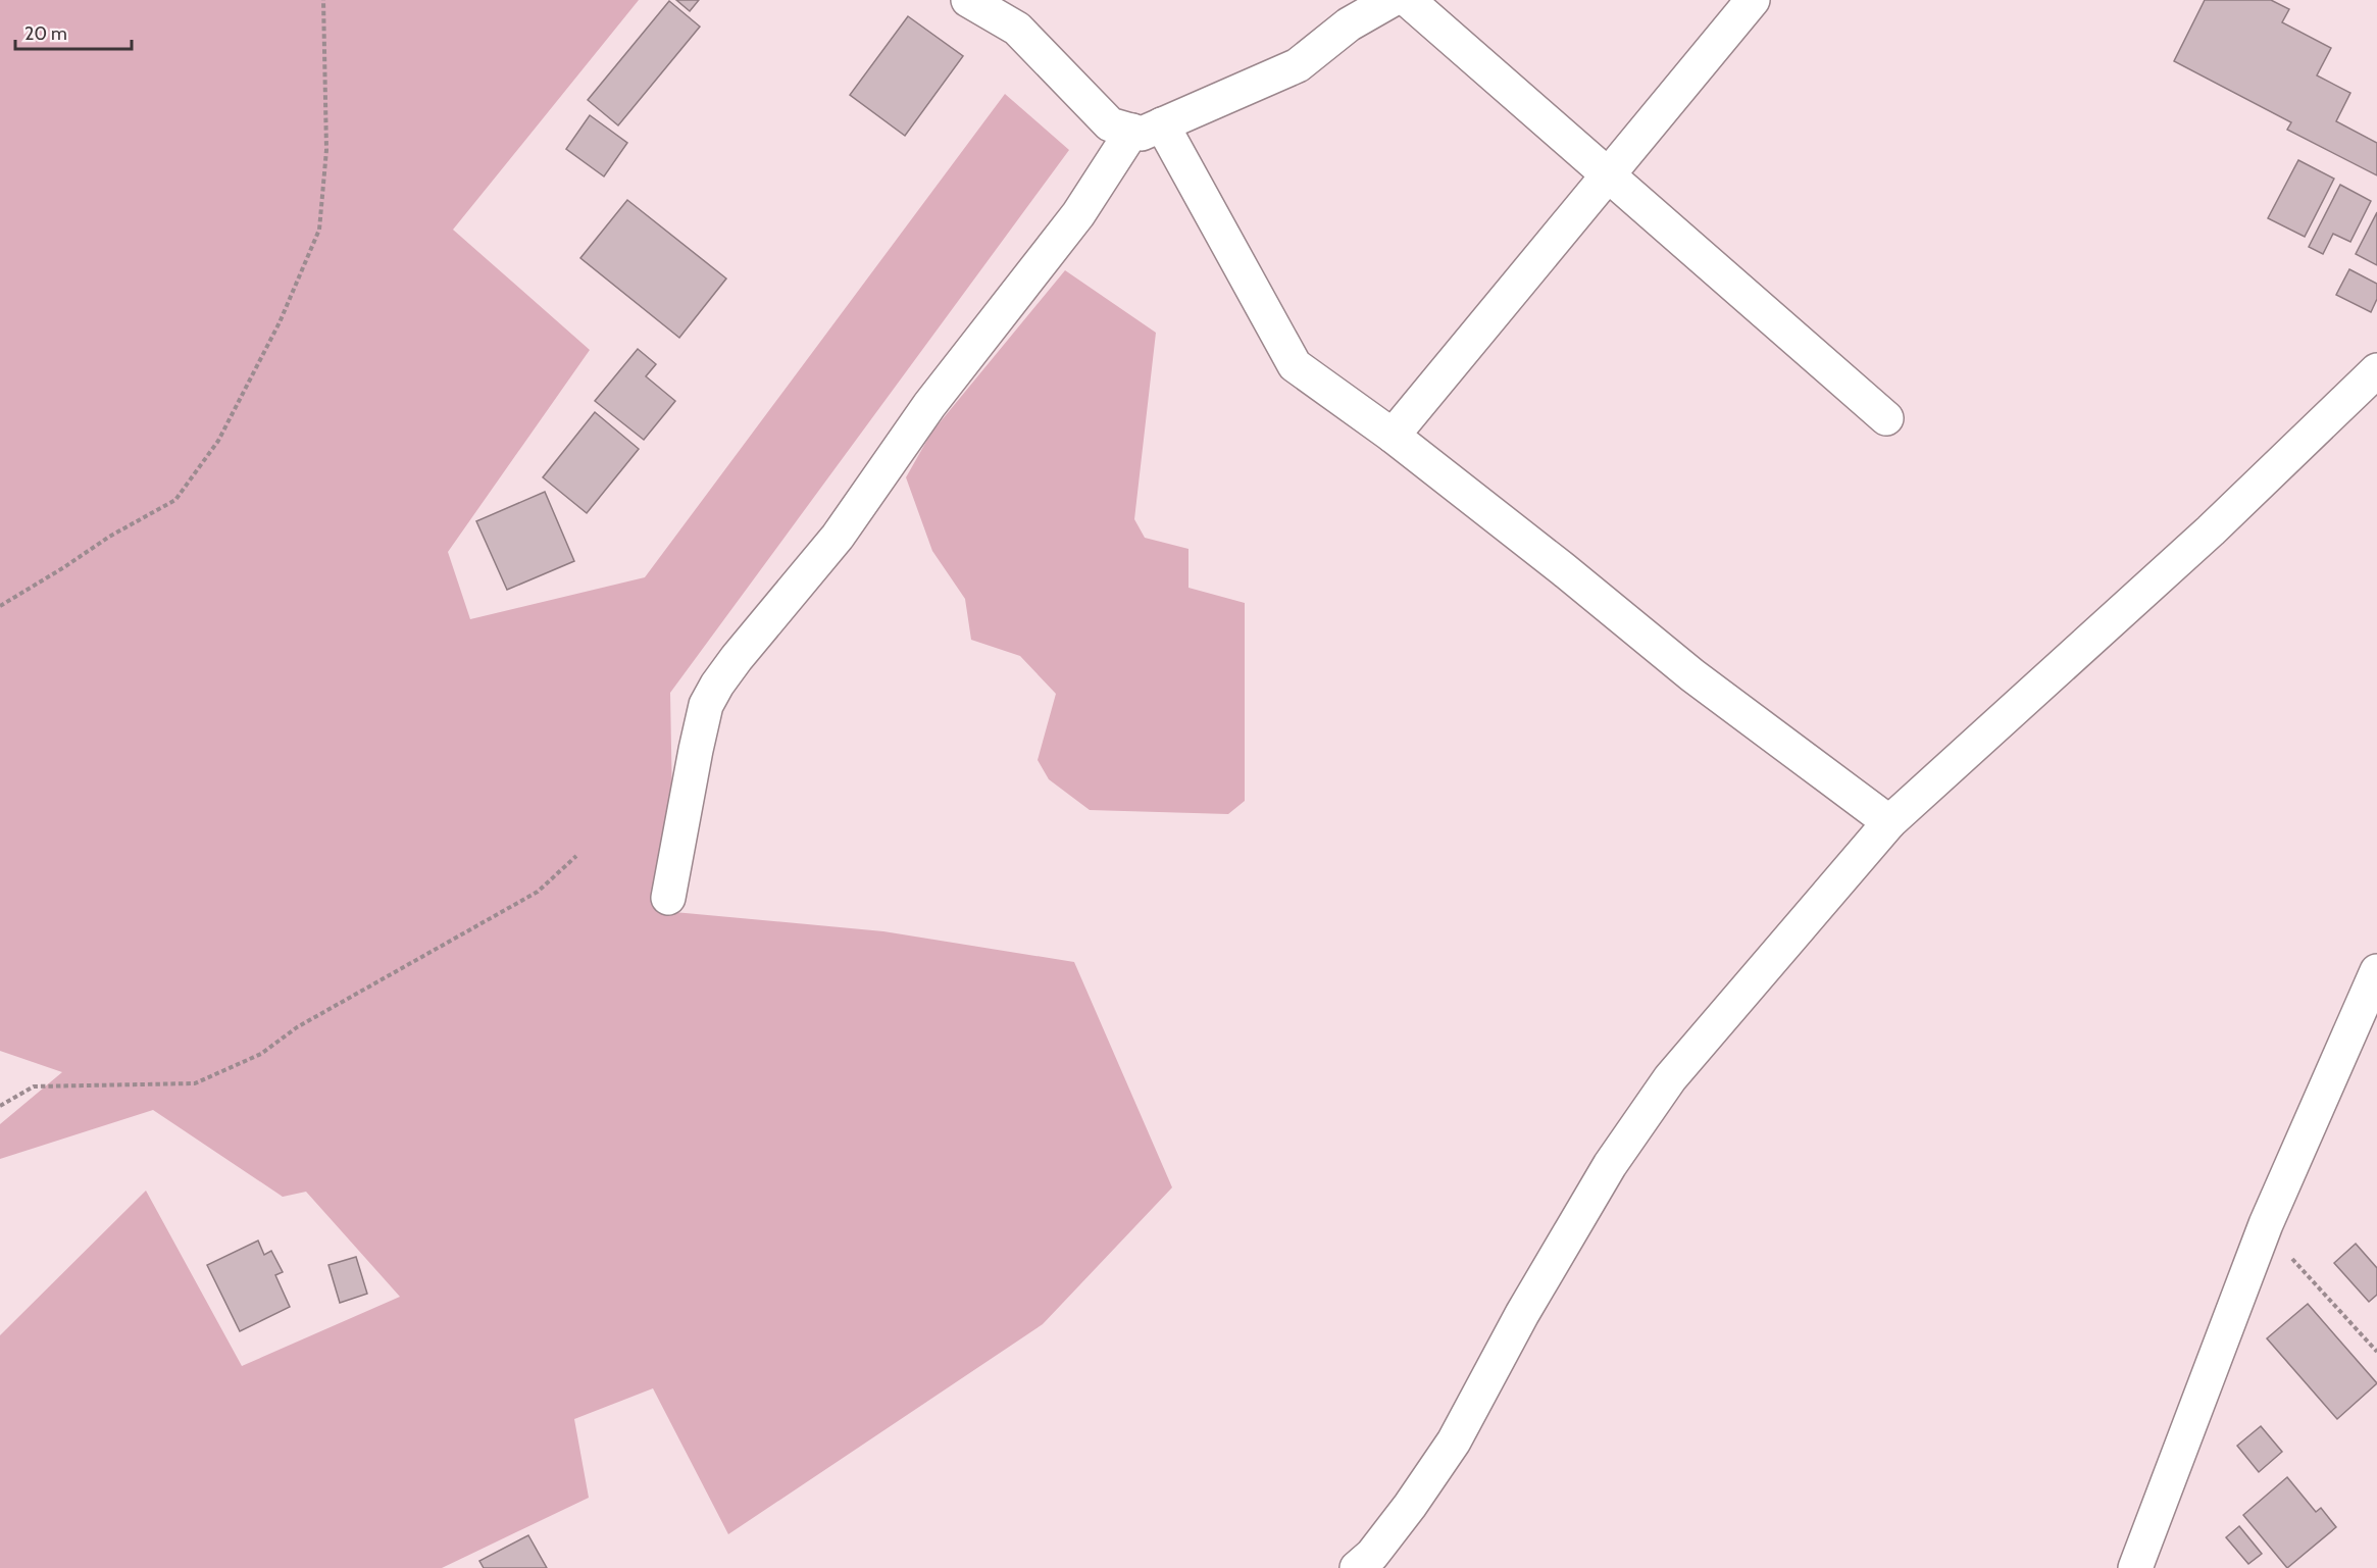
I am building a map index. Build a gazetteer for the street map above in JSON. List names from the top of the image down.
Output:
{
  "scale_bar": "20 m"
}
